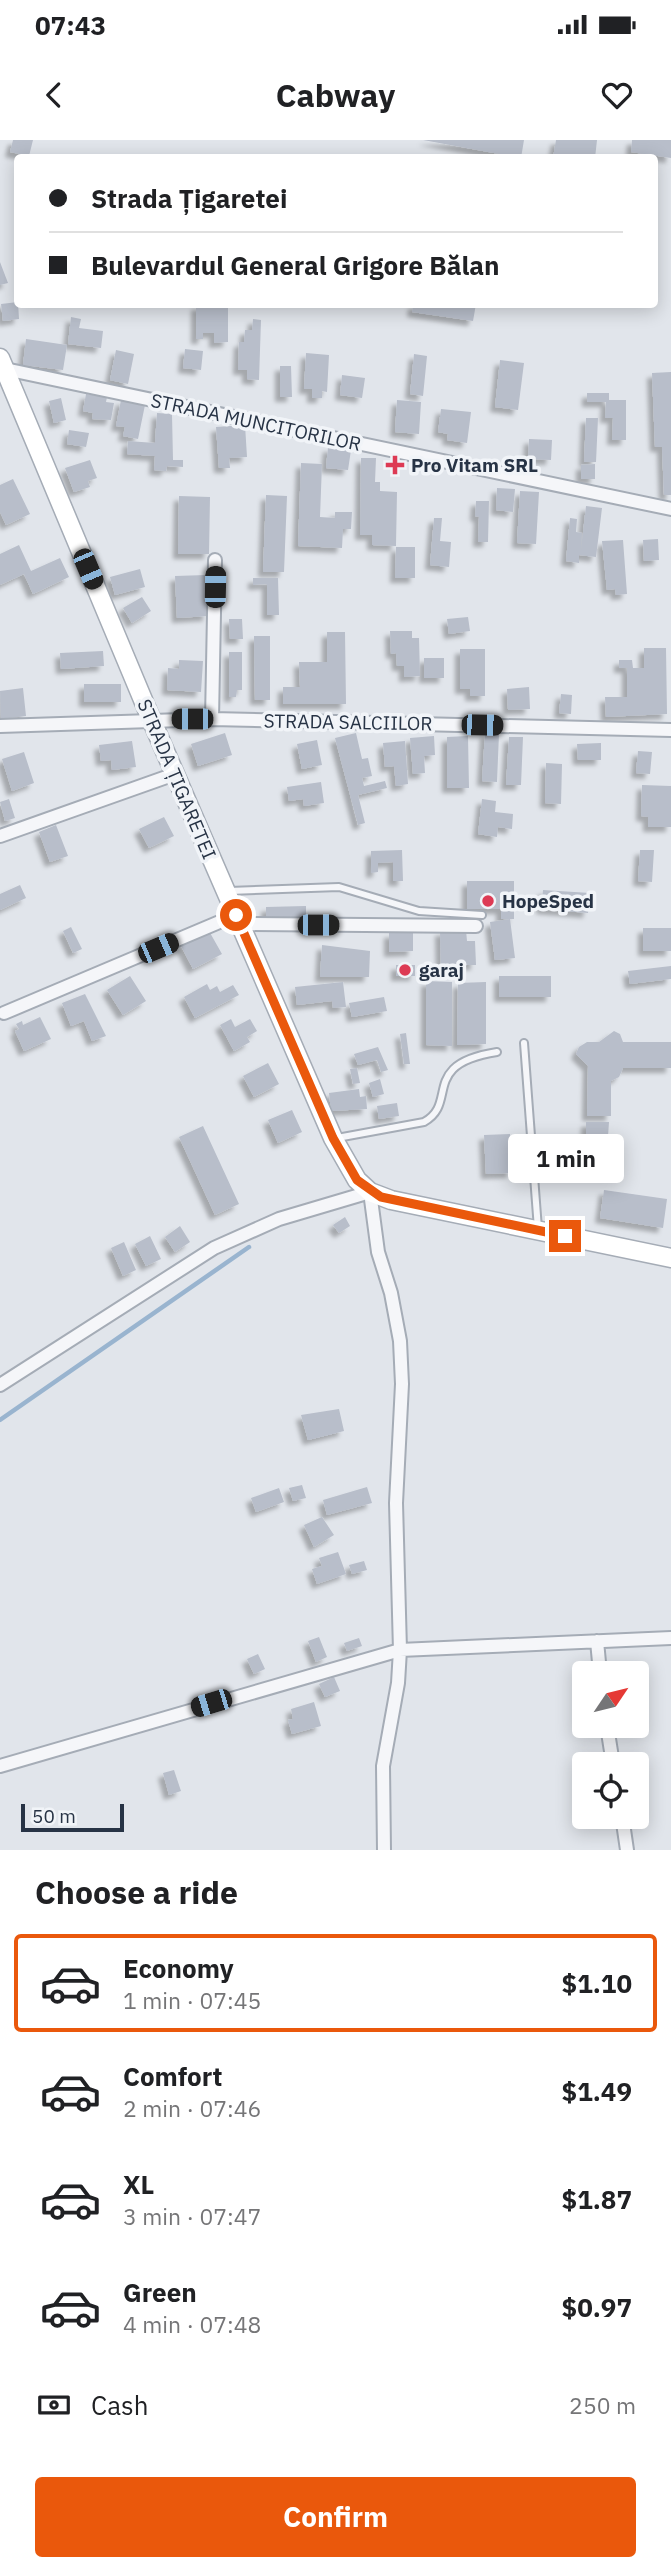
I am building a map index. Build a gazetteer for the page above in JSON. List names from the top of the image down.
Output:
{
  "streets": {
    "main road": ["STRADA ȚIGARETEI"],
    "street": ["STRADA MUNCITORILOR", "STRADA SALCIILOR"]
  },
  "crossings": [
    ["STRADA MUNCITORILOR", "STRADA ȚIGARETEI"],
    ["STRADA SALCIILOR", "STRADA ȚIGARETEI"]
  ],
  "places": {
    "health": ["Pro Vitam SRL"],
    "other": ["HopeSped", "garaj"]
  },
  "scale_bar": "50 m",
  "north": "top right",
  "page": {
    "status": "07:43",
    "header": "Cabway",
    "banner": ["Strada Țigaretei", "Bulevardul General Grigore Bălan"],
    "bubble": "1 min",
    "scale": "50 m",
    "heading": "Choose a ride",
    "list": [
      {
        "name": "Economy",
        "note": "1 min · 07:45",
        "value": "$1.10"
      },
      {
        "name": "Comfort",
        "note": "2 min · 07:46",
        "value": "$1.49"
      },
      {
        "name": "XL",
        "note": "3 min · 07:47",
        "value": "$1.87"
      },
      {
        "name": "Green",
        "note": "4 min · 07:48",
        "value": "$0.97"
      }
    ],
    "pay": ["Cash", "250 m"],
    "buttons": "Confirm"
  }
}
